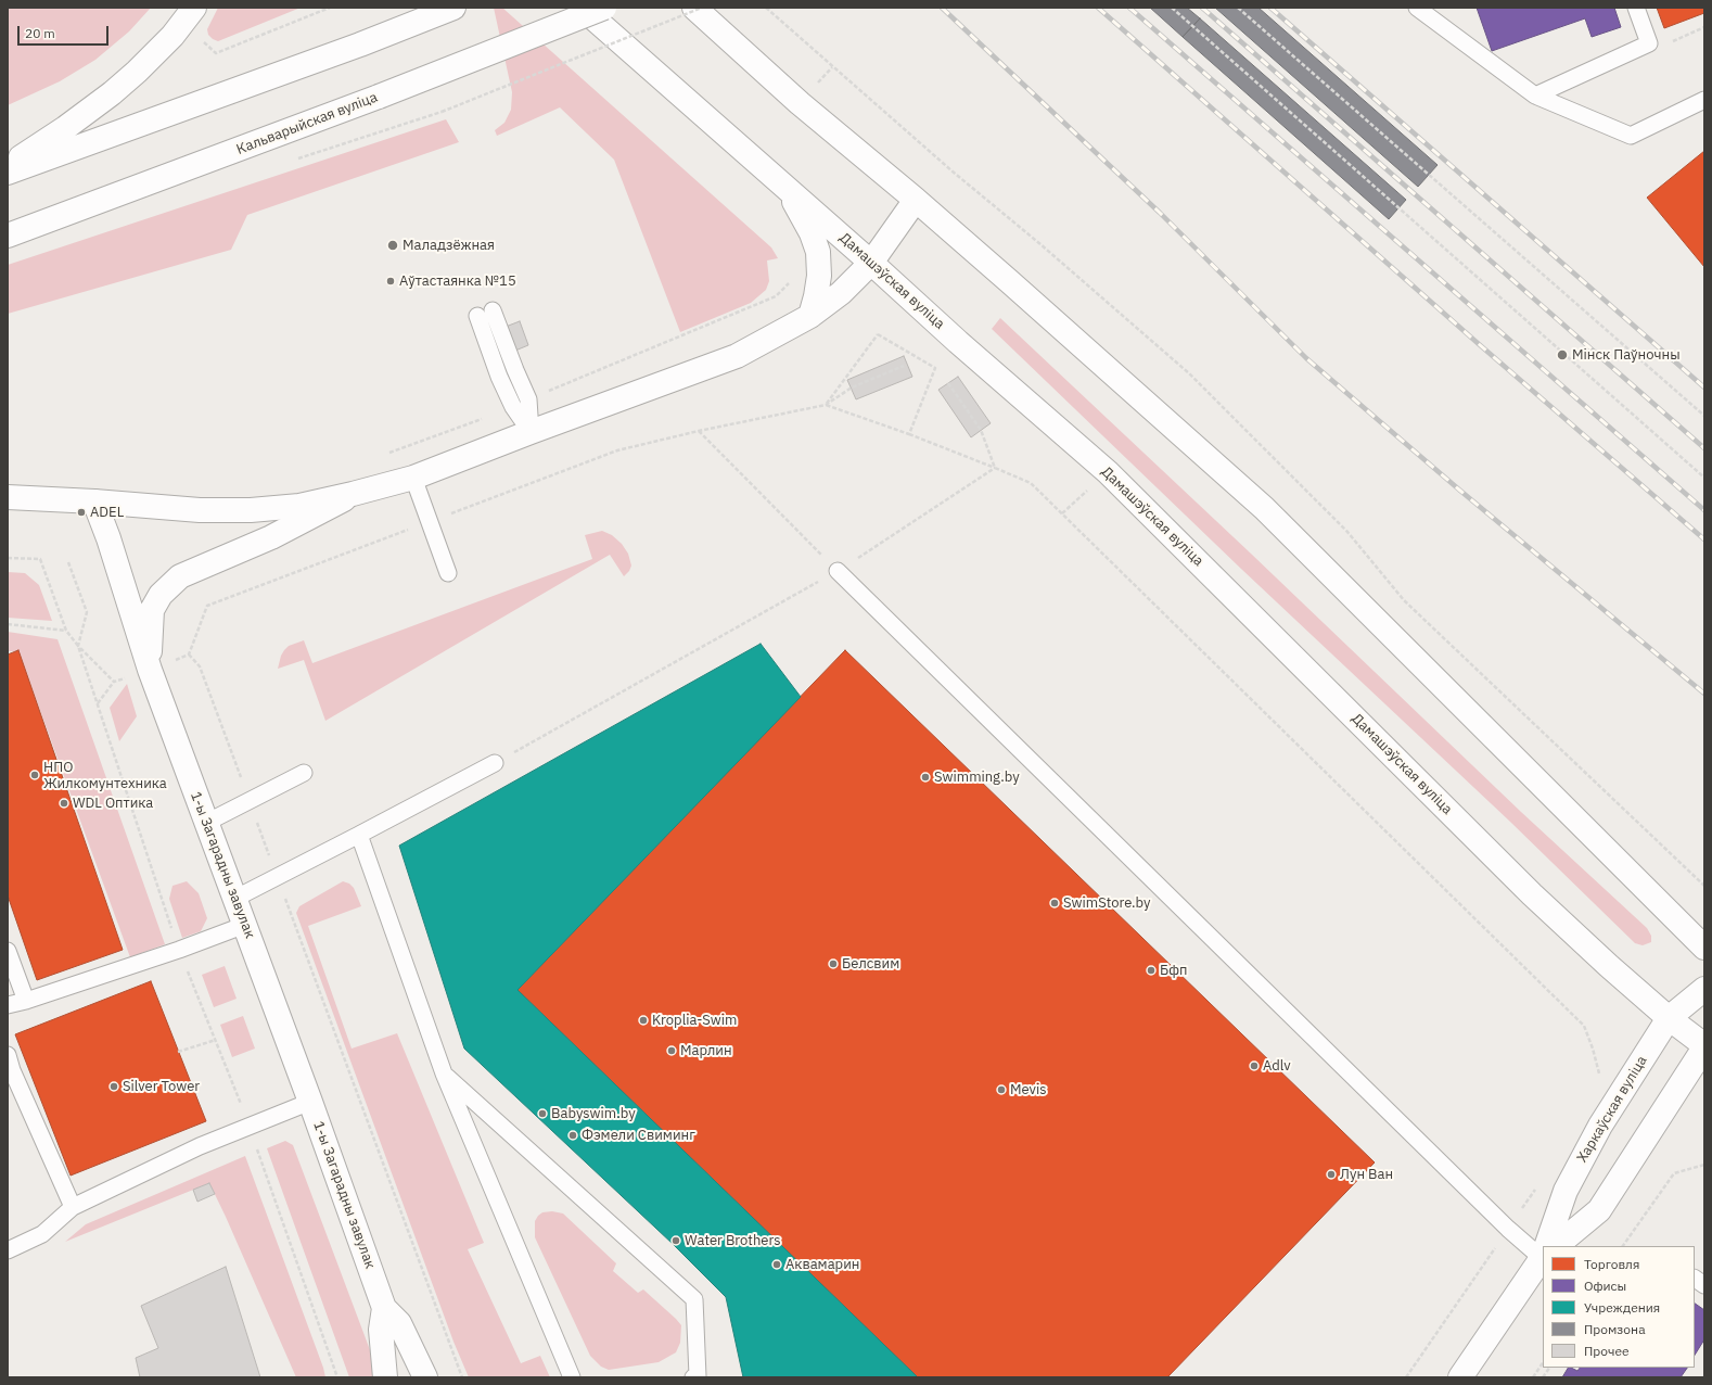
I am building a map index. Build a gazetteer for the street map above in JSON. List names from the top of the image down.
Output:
{
  "streets": {
    "main road": [
      "Кальварыйская вуліца",
      "Дамашэўская вуліца",
      "1-ы Загарадны завулак",
      "Харкаўская вуліца"
    ]
  },
  "crossings": [
    ["Дамашэўская вуліца", "Харкаўская вуліца"]
  ],
  "places": [
    "Маладзёжная",
    "Аўтастаянка №15",
    "Мінск Паўночны",
    "ADEL",
    "НПО Жилкомунтехника",
    "Swimming.by",
    "WDL Оптика",
    "SwimStore.by",
    "Белсвим",
    "Бфп",
    "Kroplia-Swim",
    "Марлин",
    "Adlv",
    "Silver Tower",
    "Mevis",
    "Babyswim.by",
    "Фэмели Свиминг",
    "Лун Ван",
    "Water Brothers",
    "Аквамарин"
  ],
  "legend": [
    "Торговля",
    "Офисы",
    "Учреждения",
    "Промзона",
    "Прочее"
  ],
  "scale_bar": "20 m"
}
